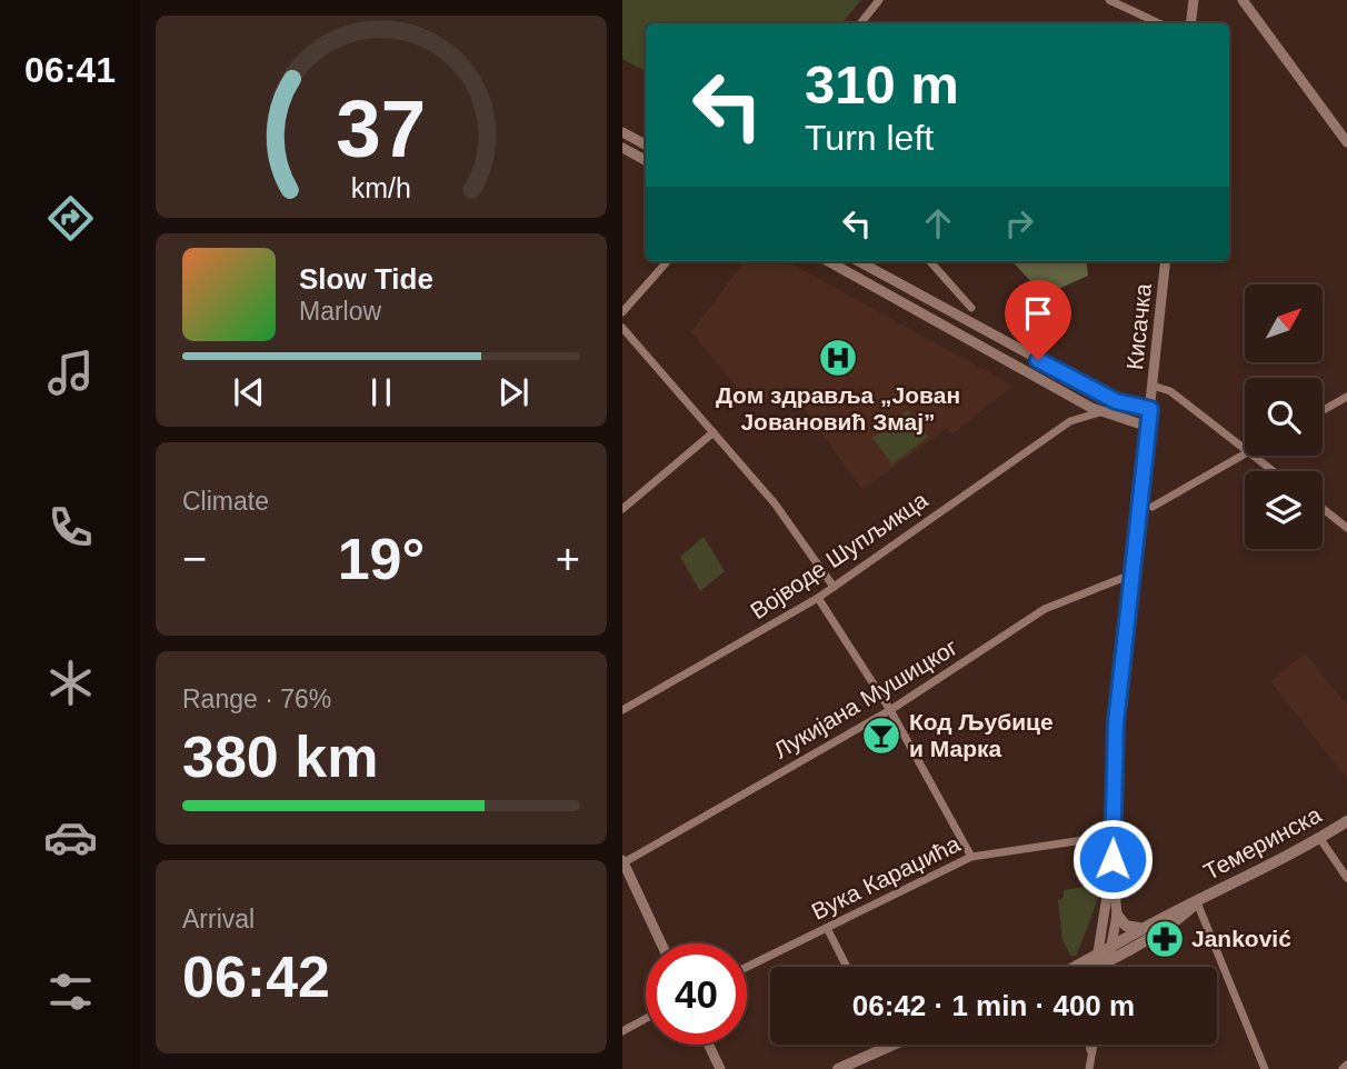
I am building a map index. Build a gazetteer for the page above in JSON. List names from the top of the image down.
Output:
{
  "streets": {
    "main road": ["Темеринска"],
    "street": [
      "Кисачка",
      "Војводе Шупљикца",
      "Лукијана Мушицког",
      "Вука Караџића"
    ]
  },
  "crossings": [
    ["Кисачка", "Лукијана Мушицког"],
    ["Кисачка", "Темеринска"],
    ["Кисачка", "Вука Караџића"]
  ],
  "places": {
    "hospital": ["Дом здравља „Јован Јовановић Змај”"],
    "bar": ["Код Љубице и Марка"],
    "pharmacy": ["Janković"]
  },
  "north": "top right",
  "page": {
    "tabs": "06:41",
    "turn": ["310 m", "Turn left"],
    "song": ["Slow Tide", "Marlow"],
    "tile": [
      "Climate",
      ["Range · 76%", "380 km"],
      ["Arrival", "06:42"]
    ],
    "heat": ["−", "19°", "+"],
    "limit": "40",
    "trip": "06:42 · 1 min · 400 m",
    "gauge": ["37", "km/h"]
  }
}
